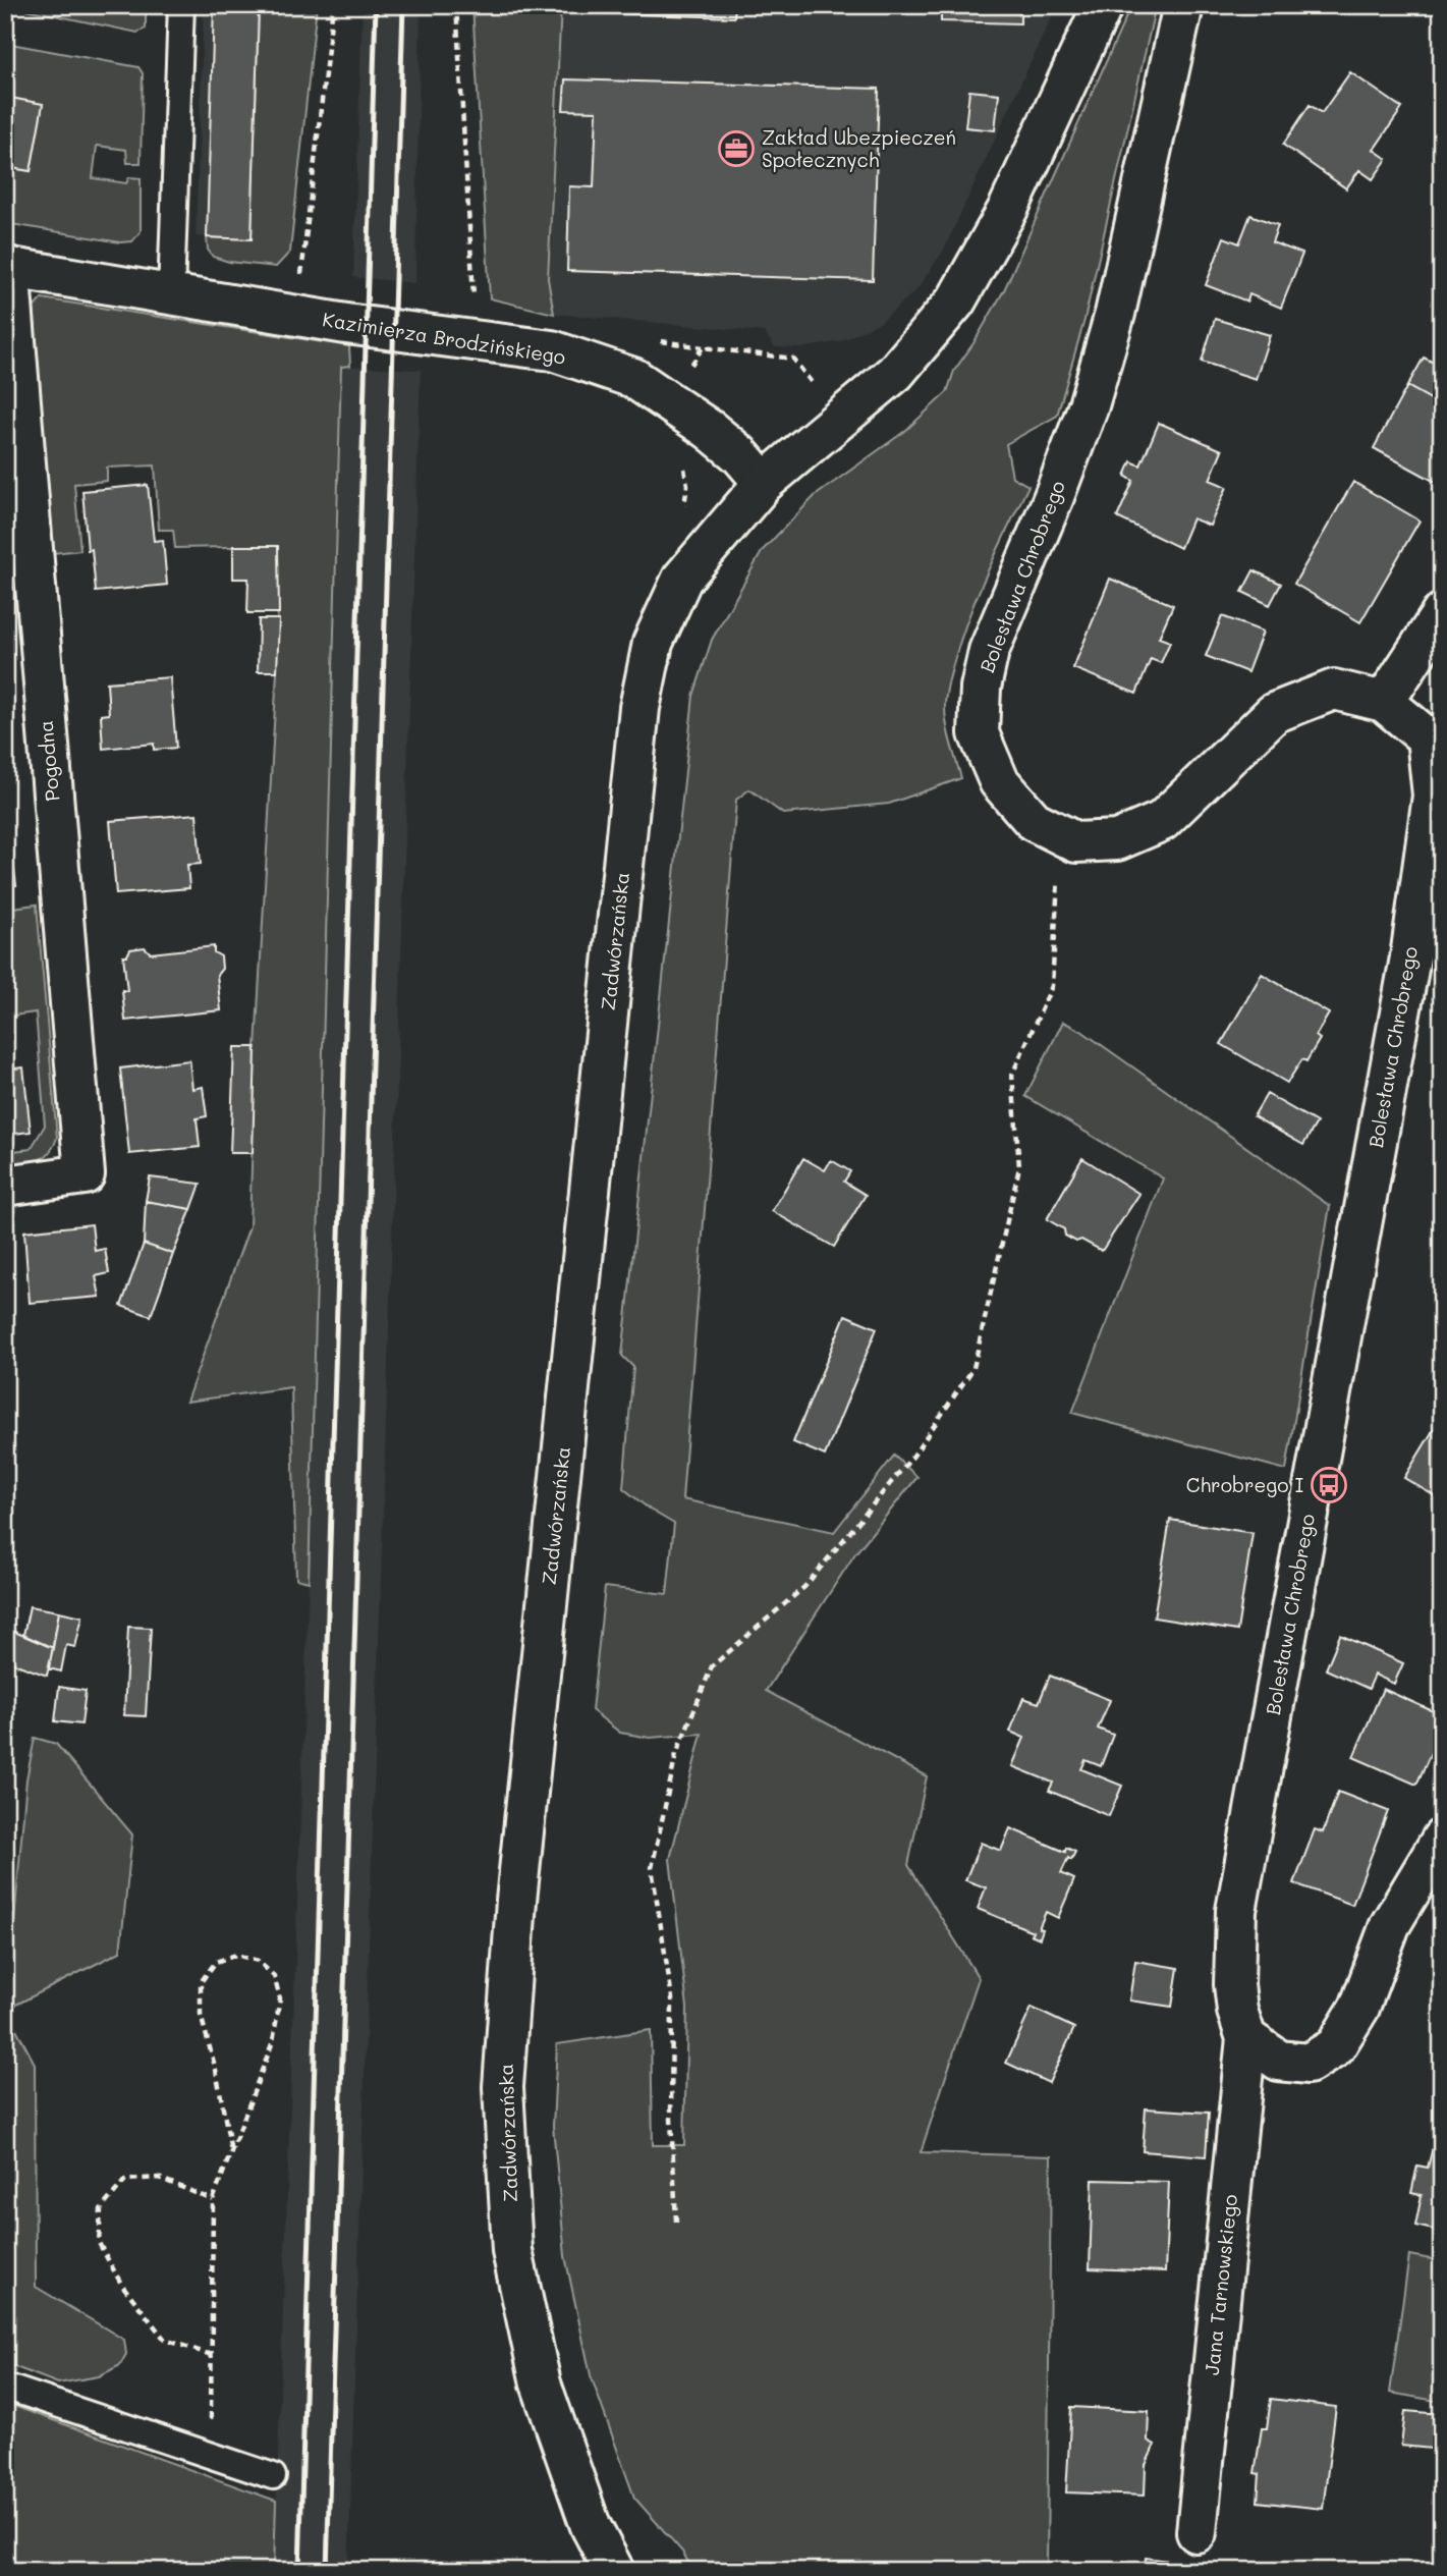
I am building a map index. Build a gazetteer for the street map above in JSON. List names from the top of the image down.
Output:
{
  "streets": {
    "street": [
      "Kazimierza Brodzińskiego",
      "Bolesława Chrobrego",
      "Pogodna",
      "Zadwórzańska",
      "Jana Tarnowskiego"
    ]
  },
  "crossings": [
    ["Kazimierza Brodzińskiego", "Pogodna"],
    ["Kazimierza Brodzińskiego", "Zadwórzańska"],
    ["Bolesława Chrobrego", "Jana Tarnowskiego"]
  ],
  "places": {
    "office": ["Zakład Ubezpieczeń Społecznych"],
    "bus stop": ["Chrobrego I"]
  }
}
